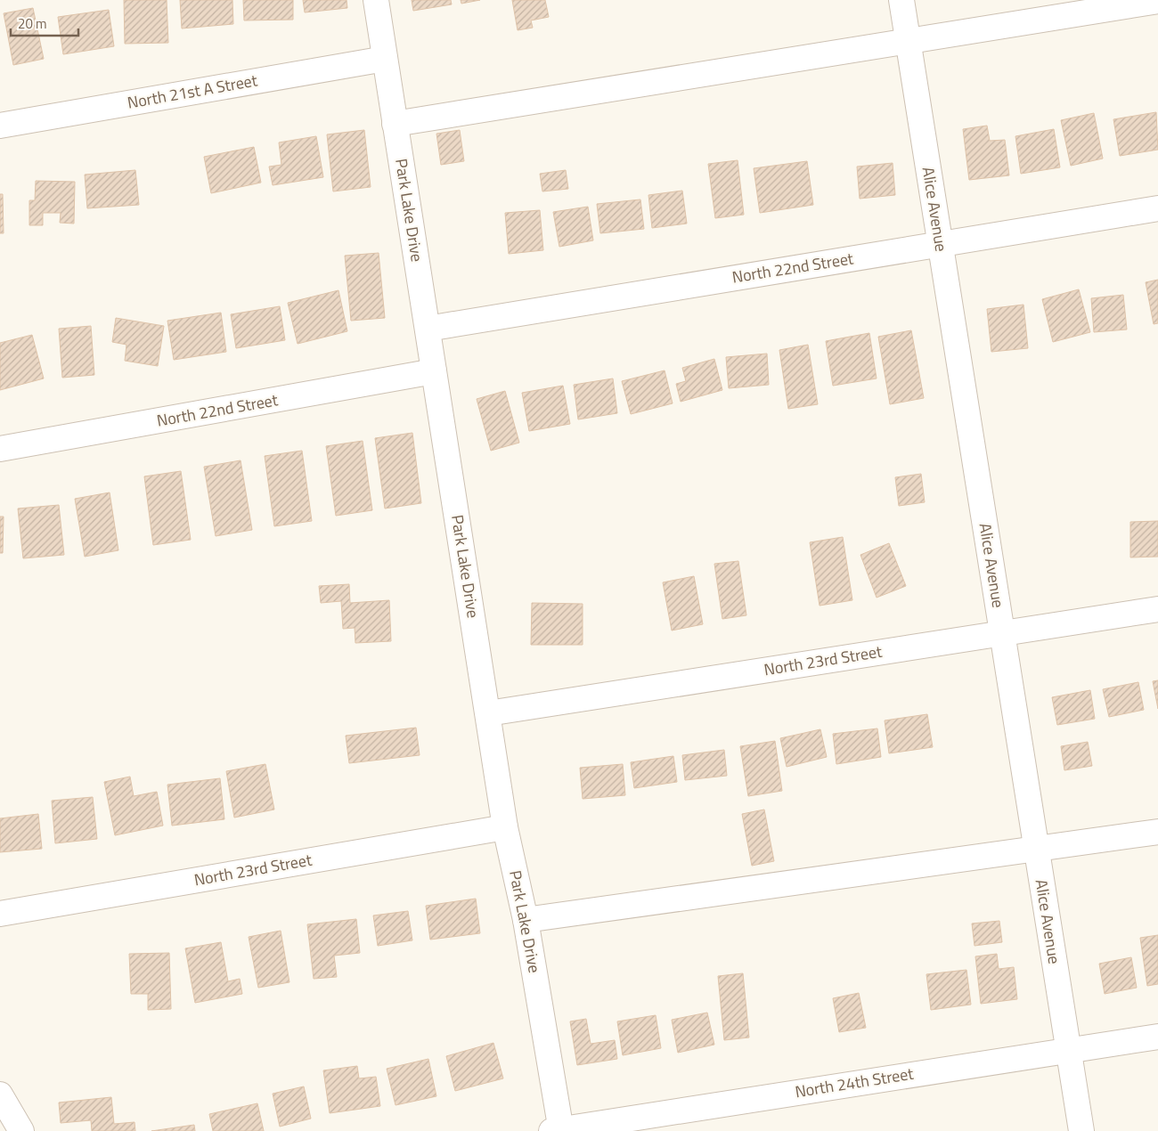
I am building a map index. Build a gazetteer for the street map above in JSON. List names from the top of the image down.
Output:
{
  "streets": {
    "street": [
      "North 21st A Street",
      "Alice Avenue",
      "Park Lake Drive",
      "North 22nd Street",
      "North 23rd Street",
      "North 24th Street"
    ]
  },
  "crossings": [
    ["North 21st A Street", "Park Lake Drive"],
    ["Alice Avenue", "North 22nd Street"],
    ["Alice Avenue", "North 23rd Street"],
    ["Alice Avenue", "North 24th Street"],
    ["Park Lake Drive", "North 22nd Street"],
    ["Park Lake Drive", "North 23rd Street"],
    ["Park Lake Drive", "North 24th Street"]
  ],
  "scale_bar": "20 m"
}
